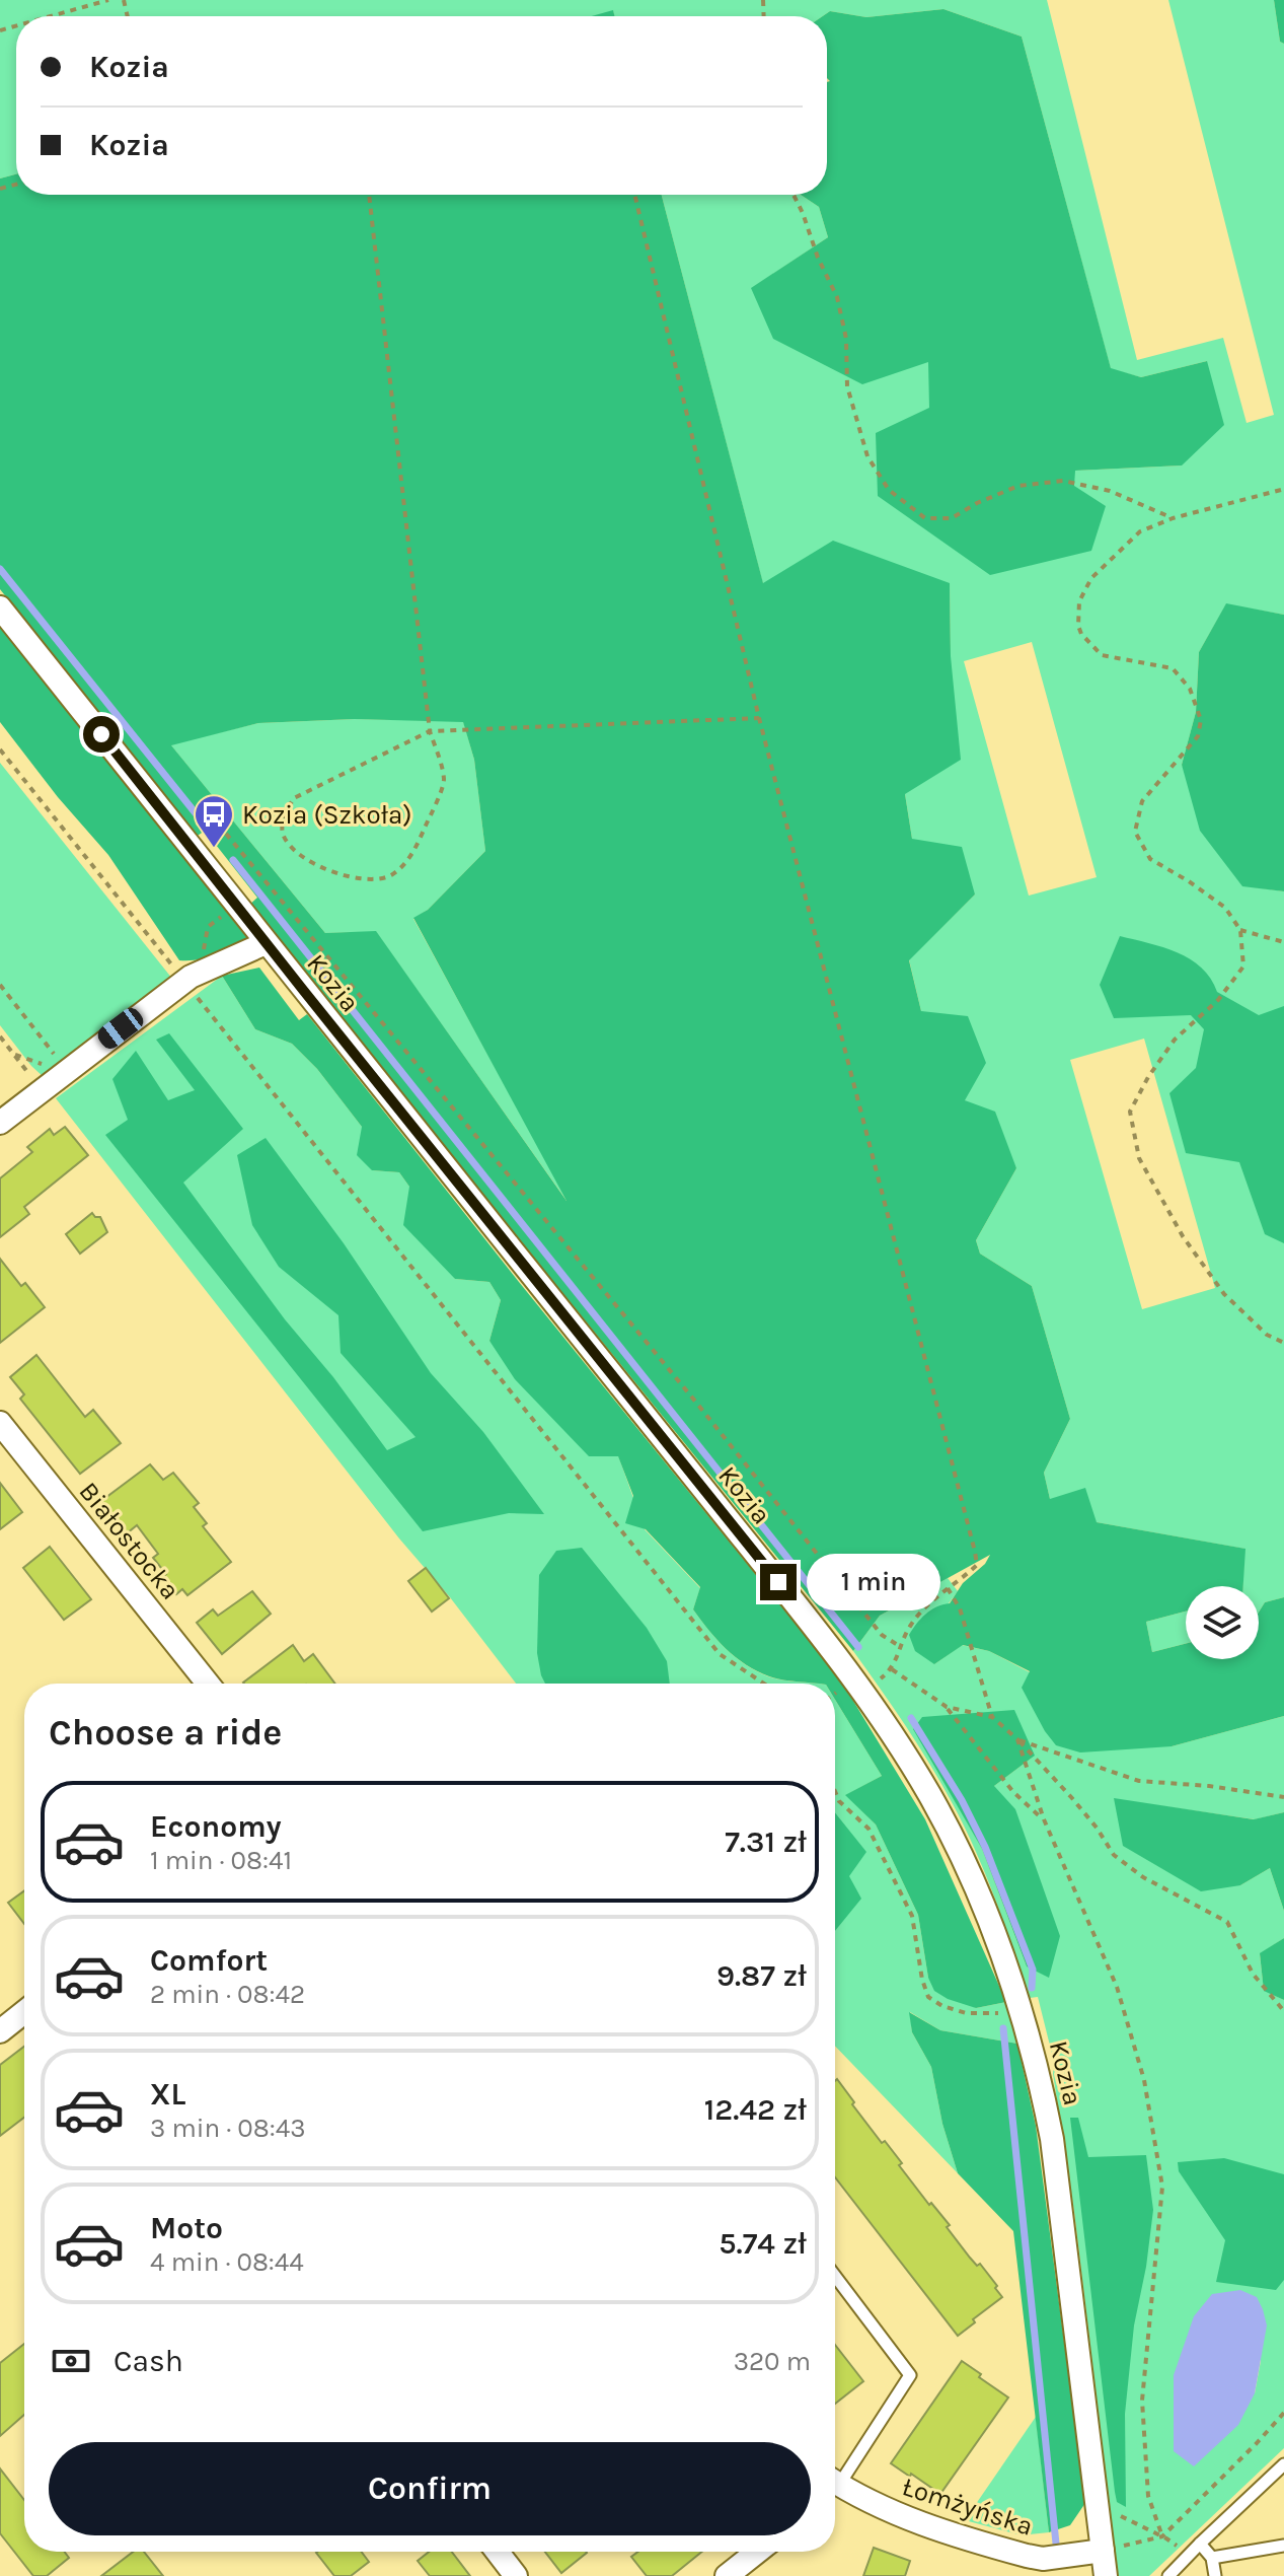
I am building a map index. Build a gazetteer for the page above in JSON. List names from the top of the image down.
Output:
{
  "streets": {
    "street": ["Kozia", "Białostocka", "Łomżyńska"]
  },
  "crossings": [
    ["Kozia", "Łomżyńska"]
  ],
  "places": {
    "bus stop": ["Kozia (Szkoła)"]
  },
  "page": {
    "banner": ["Kozia", "Kozia"],
    "bubble": "1 min",
    "heading": "Choose a ride",
    "list": [
      {
        "name": "Economy",
        "note": "1 min · 08:41",
        "value": "7.31 zł"
      },
      {
        "name": "Comfort",
        "note": "2 min · 08:42",
        "value": "9.87 zł"
      },
      {
        "name": "XL",
        "note": "3 min · 08:43",
        "value": "12.42 zł"
      },
      {
        "name": "Moto",
        "note": "4 min · 08:44",
        "value": "5.74 zł"
      }
    ],
    "pay": ["Cash", "320 m"],
    "buttons": "Confirm"
  }
}
